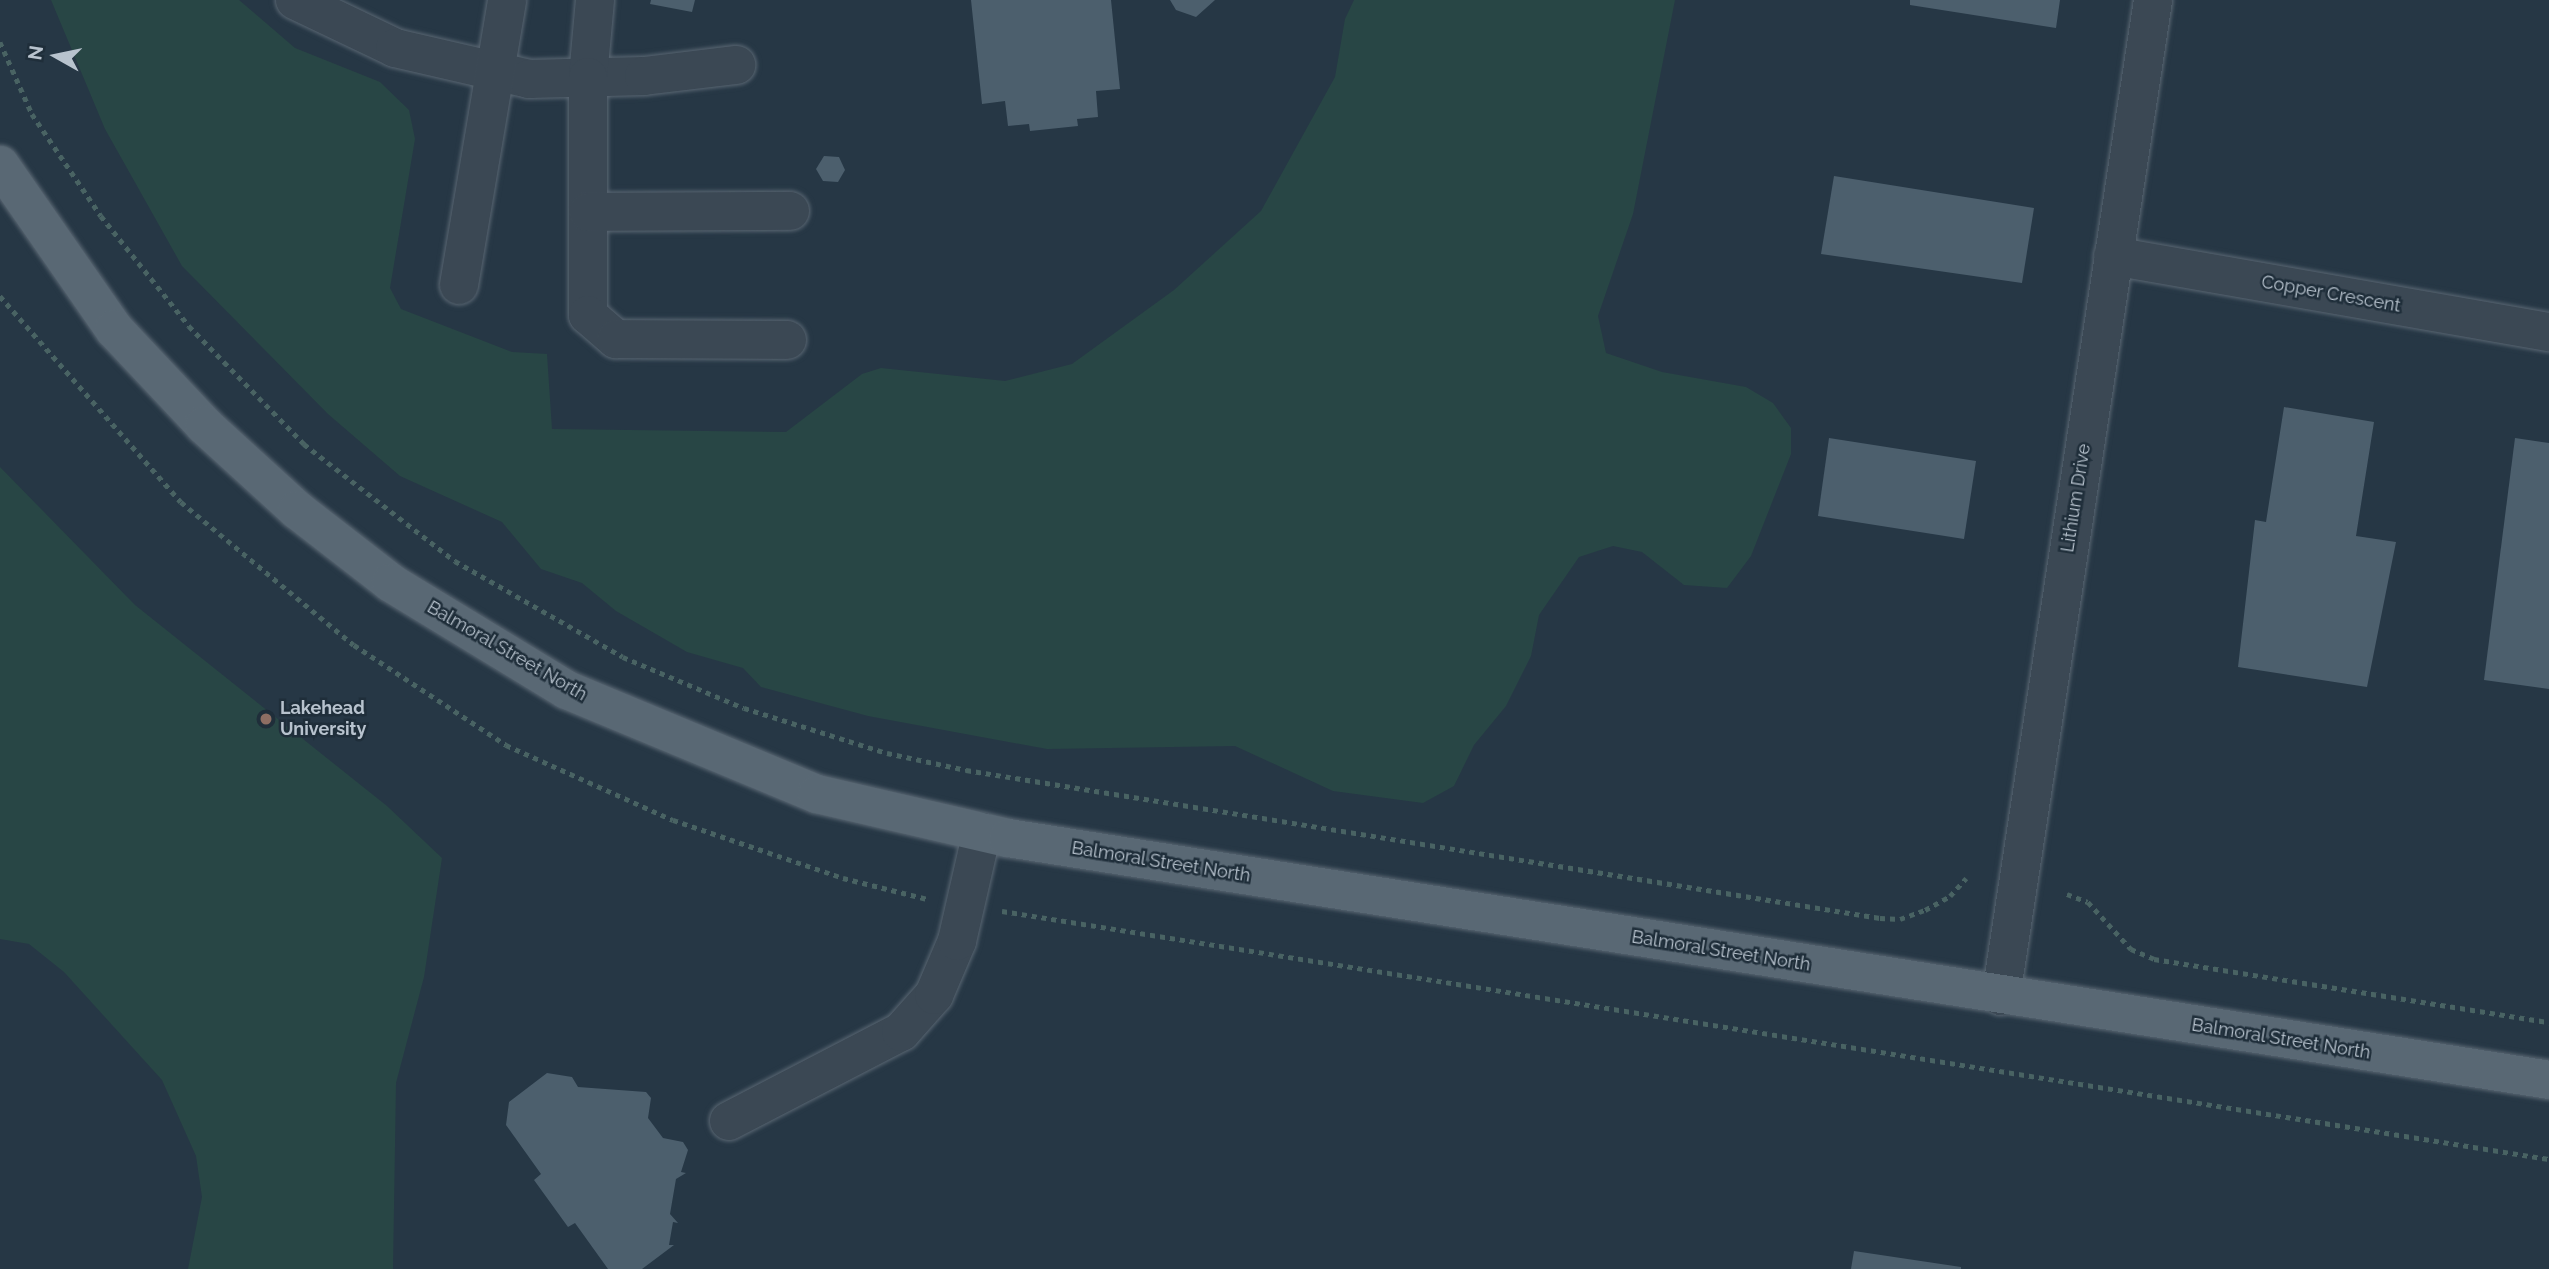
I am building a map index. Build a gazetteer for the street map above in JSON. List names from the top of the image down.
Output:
{
  "streets": {
    "main road": ["Balmoral Street North"],
    "street": ["Copper Crescent", "Lithium Drive"]
  },
  "crossings": [
    ["Copper Crescent", "Lithium Drive"],
    ["Lithium Drive", "Balmoral Street North"]
  ],
  "places": ["Lakehead University"],
  "north": "left"
}
